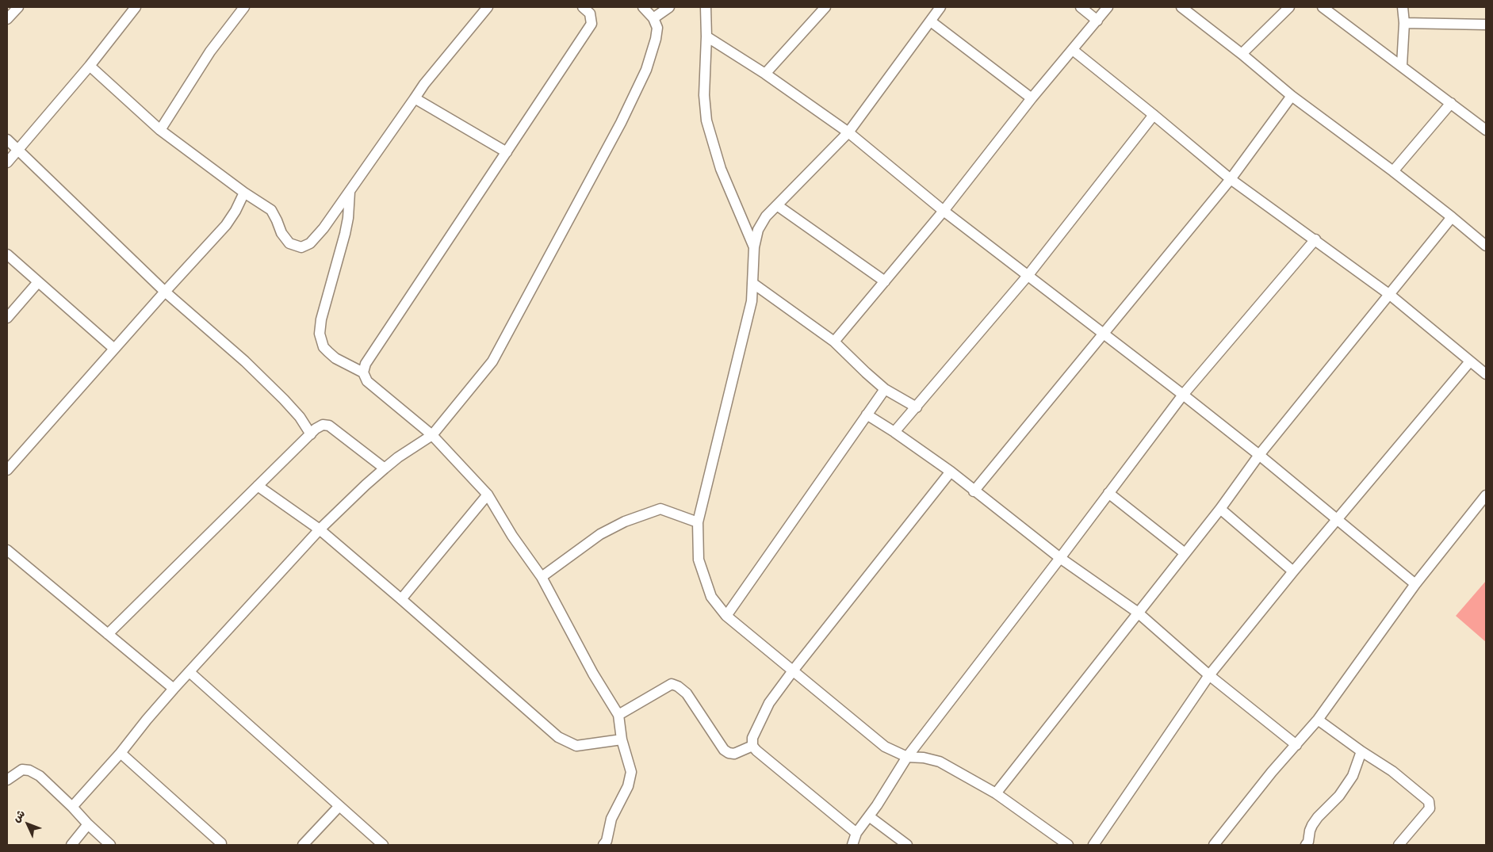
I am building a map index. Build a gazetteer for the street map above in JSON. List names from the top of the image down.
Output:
{
  "north": "top left"
}
